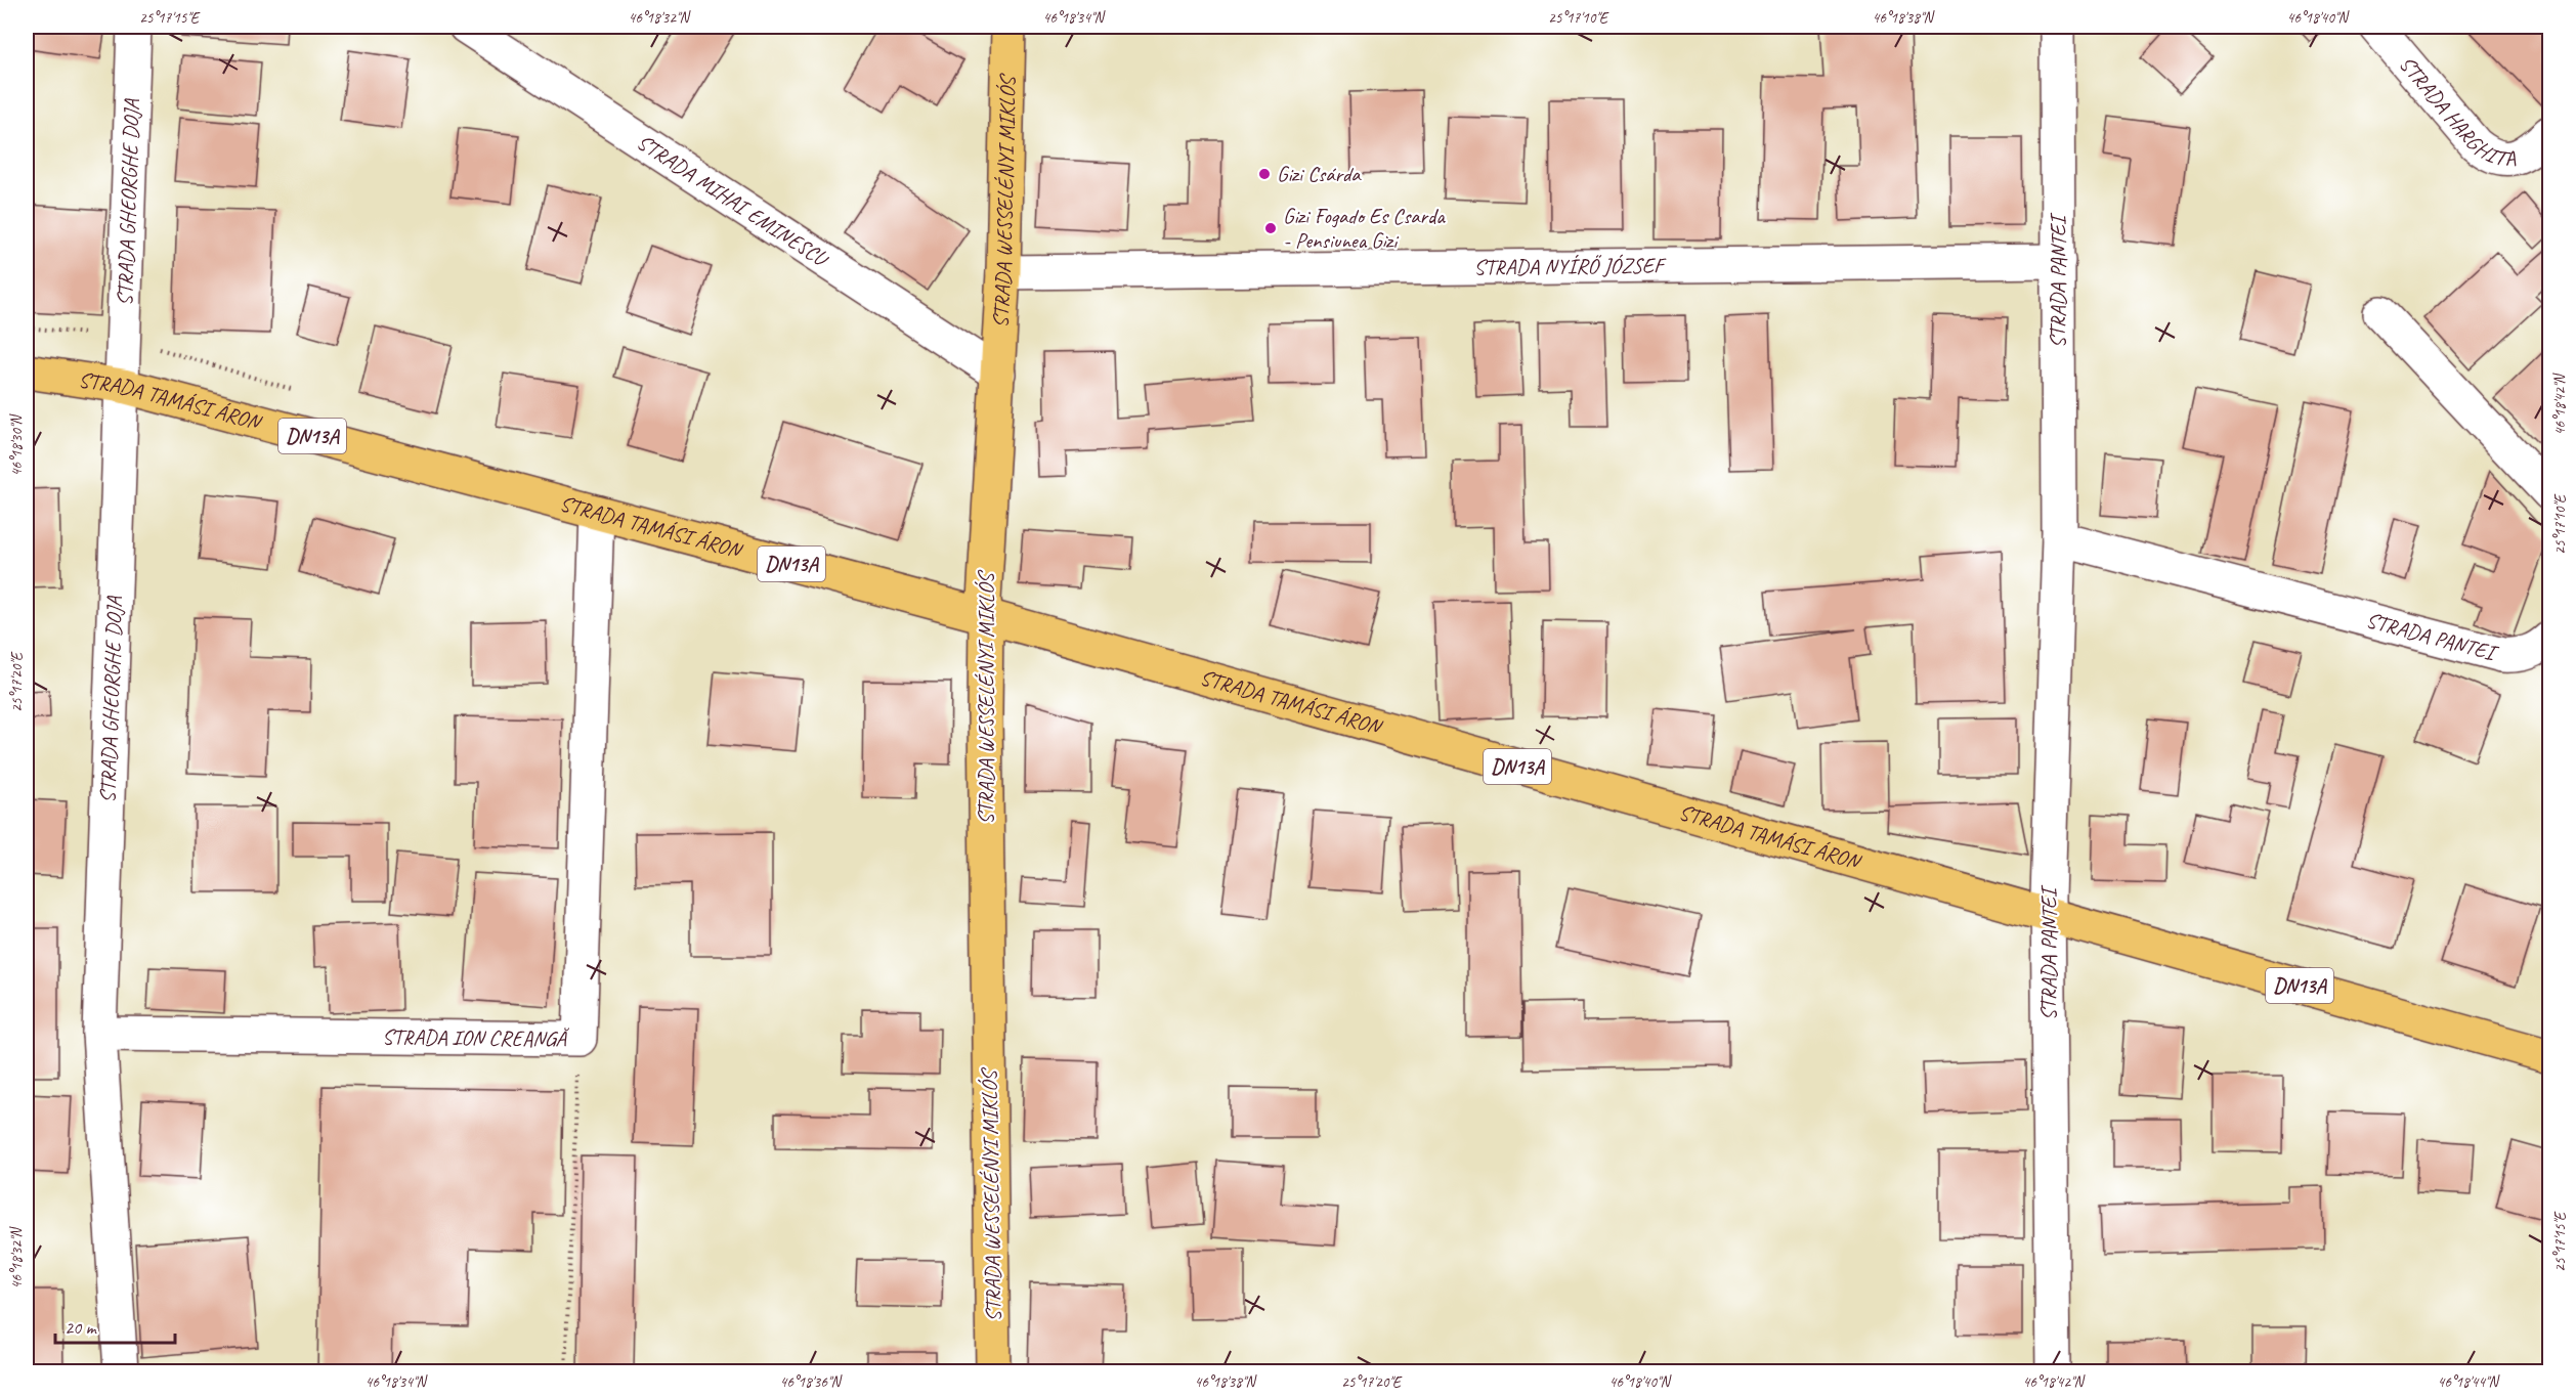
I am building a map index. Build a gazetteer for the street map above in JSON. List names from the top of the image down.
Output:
{
  "streets": {
    "main road": ["STRADA WESSELÉNYI MIKLÓS", "STRADA TAMÁSI ÁRON", "DN13A"],
    "street": [
      "STRADA HARGHITA",
      "STRADA MIHAI EMINESCU",
      "STRADA GHEORGHE DOJA",
      "STRADA NYÍRŐ JÓZSEF",
      "STRADA PANTEI",
      "STRADA ION CREANGĂ"
    ]
  },
  "crossings": [
    ["STRADA MIHAI EMINESCU", "STRADA WESSELÉNYI MIKLÓS"],
    ["STRADA WESSELÉNYI MIKLÓS", "STRADA NYÍRŐ JÓZSEF"],
    ["STRADA WESSELÉNYI MIKLÓS", "STRADA TAMÁSI ÁRON"],
    ["STRADA GHEORGHE DOJA", "STRADA TAMÁSI ÁRON"],
    ["STRADA GHEORGHE DOJA", "STRADA ION CREANGĂ"],
    ["STRADA NYÍRŐ JÓZSEF", "STRADA PANTEI"],
    ["STRADA PANTEI", "STRADA TAMÁSI ÁRON"],
    ["STRADA TAMÁSI ÁRON", "STRADA ION CREANGĂ"]
  ],
  "places": ["Gizi Csárda", "Gizi Fogado Es Csarda - Pensiunea Gizi"],
  "scale_bar": "20 m",
  "coordinates": [
    "25°17'15\"E",
    "46°18'32\"N",
    "46°18'34\"N",
    "25°17'10\"E",
    "46°18'38\"N",
    "46°18'40\"N",
    "46°18'42\"N",
    "46°18'30\"N",
    "25°17'20\"E",
    "46°18'36\"N",
    "46°18'44\"N"
  ]
}
